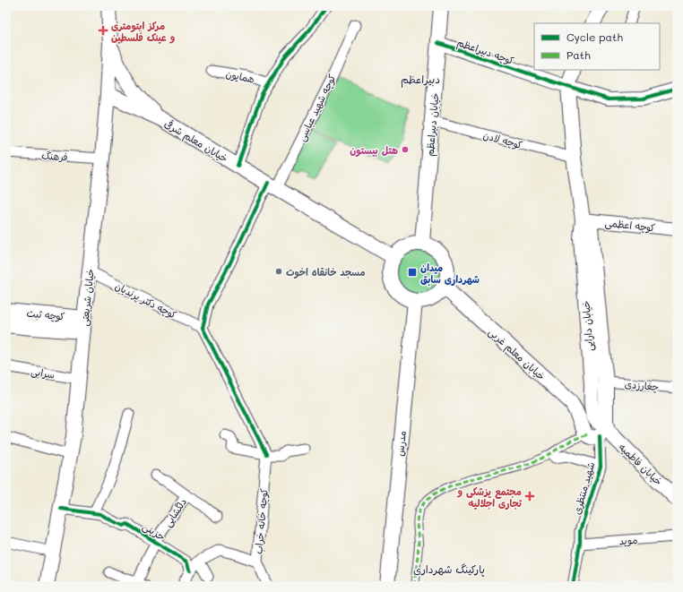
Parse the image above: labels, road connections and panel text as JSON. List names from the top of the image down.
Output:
{
  "streets": {
    "main road": [
      "خیابان دبیراعظم",
      "خیابان معلم شرقی",
      "خیابان شریعتی",
      "کوچه ثبت",
      "خیابان دارایی",
      "خیابان معلم غربی",
      "مدرس",
      "خیابان فاطمیه"
    ],
    "street": [
      "کوچه دبیراعظم",
      "همایون",
      "کوچه شهید عباسی",
      "کوچه لادن",
      "فرهنگ",
      "کوچه اعظمی",
      "کوچه دکتر پرندیان",
      "سرابی",
      "چغارزدی",
      "شهید منتظری",
      "دلگشایی",
      "کوچه خانه خراب",
      "حزینی",
      "موید"
    ]
  },
  "crossings": [
    ["کوچه دبیراعظم", "خیابان دبیراعظم"],
    ["کوچه دبیراعظم", "خیابان دارایی"],
    ["کوچه شهید عباسی", "خیابان معلم شرقی"],
    ["کوچه شهید عباسی", "کوچه دکتر پرندیان"],
    ["خیابان دبیراعظم", "کوچه لادن"],
    ["خیابان دبیراعظم", "خیابان معلم شرقی"],
    ["خیابان دبیراعظم", "خیابان معلم غربی"],
    ["خیابان دبیراعظم", "مدرس"],
    ["کوچه لادن", "خیابان دارایی"],
    ["خیابان معلم شرقی", "خیابان شریعتی"],
    ["خیابان معلم شرقی", "خیابان معلم غربی"],
    ["خیابان معلم شرقی", "مدرس"],
    ["فرهنگ", "خیابان شریعتی"],
    ["کوچه اعظمی", "خیابان دارایی"],
    ["خیابان شریعتی", "کوچه دکتر پرندیان"],
    ["خیابان شریعتی", "کوچه ثبت"],
    ["خیابان شریعتی", "سرابی"],
    ["خیابان شریعتی", "حزینی"],
    ["خیابان دارایی", "خیابان معلم غربی"],
    ["خیابان دارایی", "چغارزدی"],
    ["خیابان دارایی", "خیابان فاطمیه"],
    ["خیابان دارایی", "شهید منتظری"],
    ["خیابان معلم غربی", "مدرس"],
    ["خیابان معلم غربی", "خیابان فاطمیه"],
    ["خیابان معلم غربی", "شهید منتظری"],
    ["خیابان فاطمیه", "شهید منتظری"],
    ["شهید منتظری", "موید"],
    ["دلگشایی", "حزینی"]
  ],
  "districts": ["دبیراعظم", "پارکینگ شهرداری"],
  "places": {
    "health": ["مرکز اپتومتری و عینک فلسطین", "مجتمع پزشکی و تجاری اجلالیه"],
    "other": ["هتل بیستون", "مسجد خانقاه اخوت"],
    "transit": ["میدان شهرداری سابق"]
  },
  "legend": ["Cycle path", "Path"]
}
